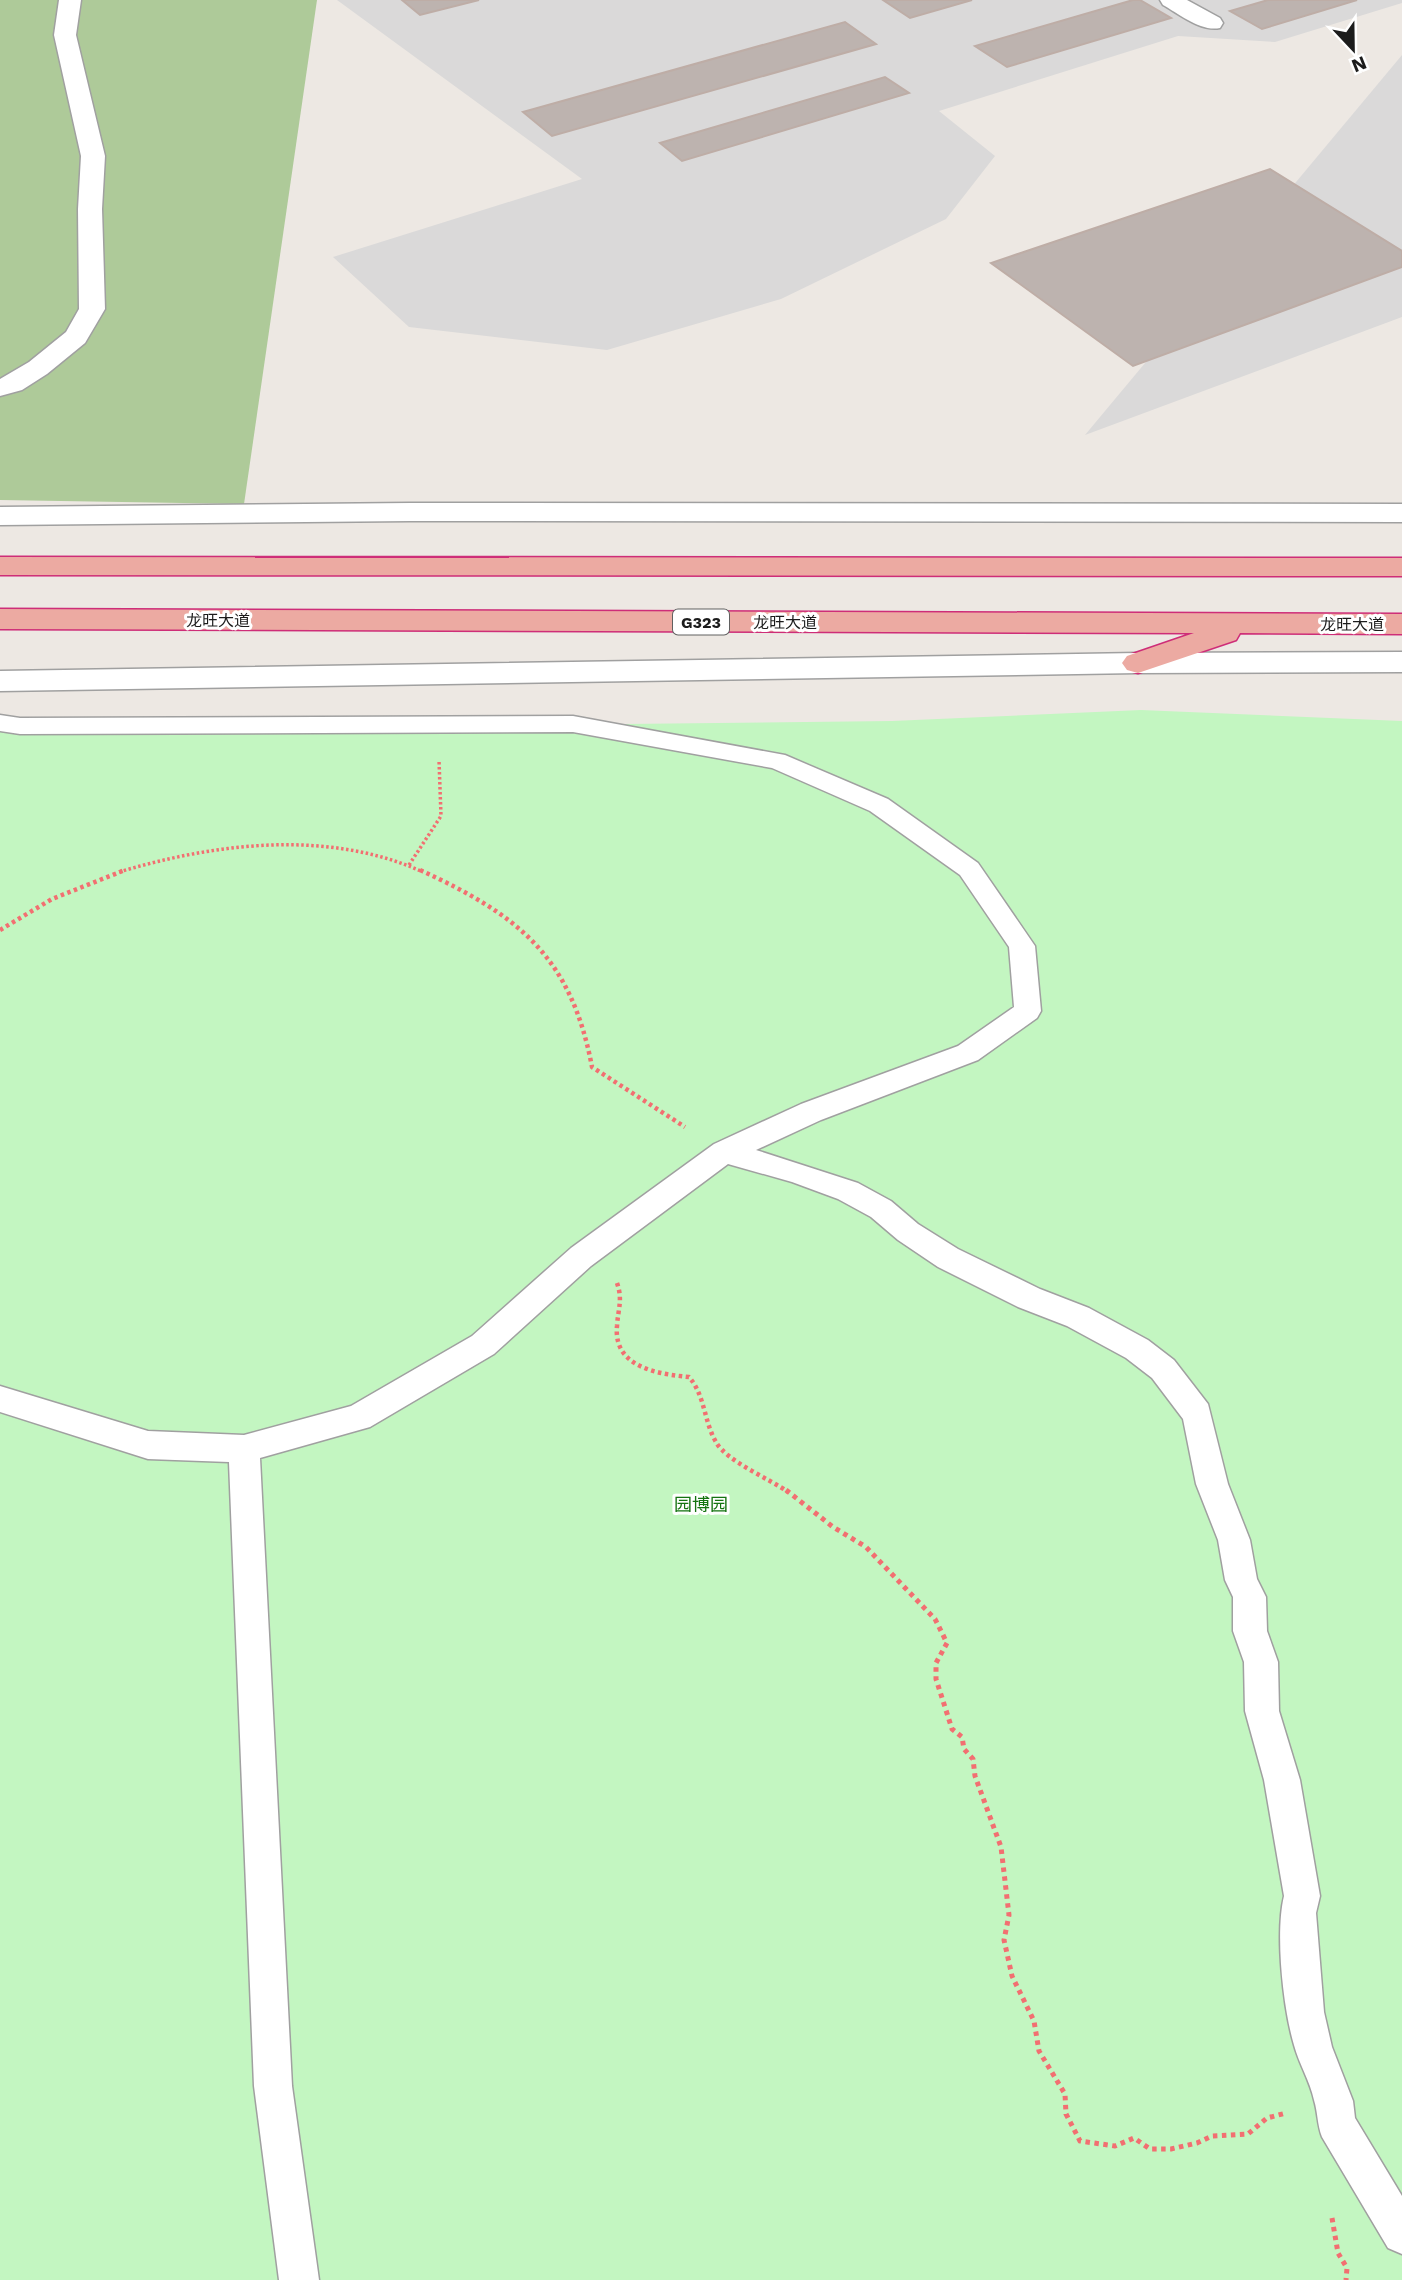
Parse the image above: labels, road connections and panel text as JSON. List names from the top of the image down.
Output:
{
  "streets": {
    "highway": ["龙旺大道", "G323"]
  },
  "parks": ["园博园"],
  "north": "bottom"
}
